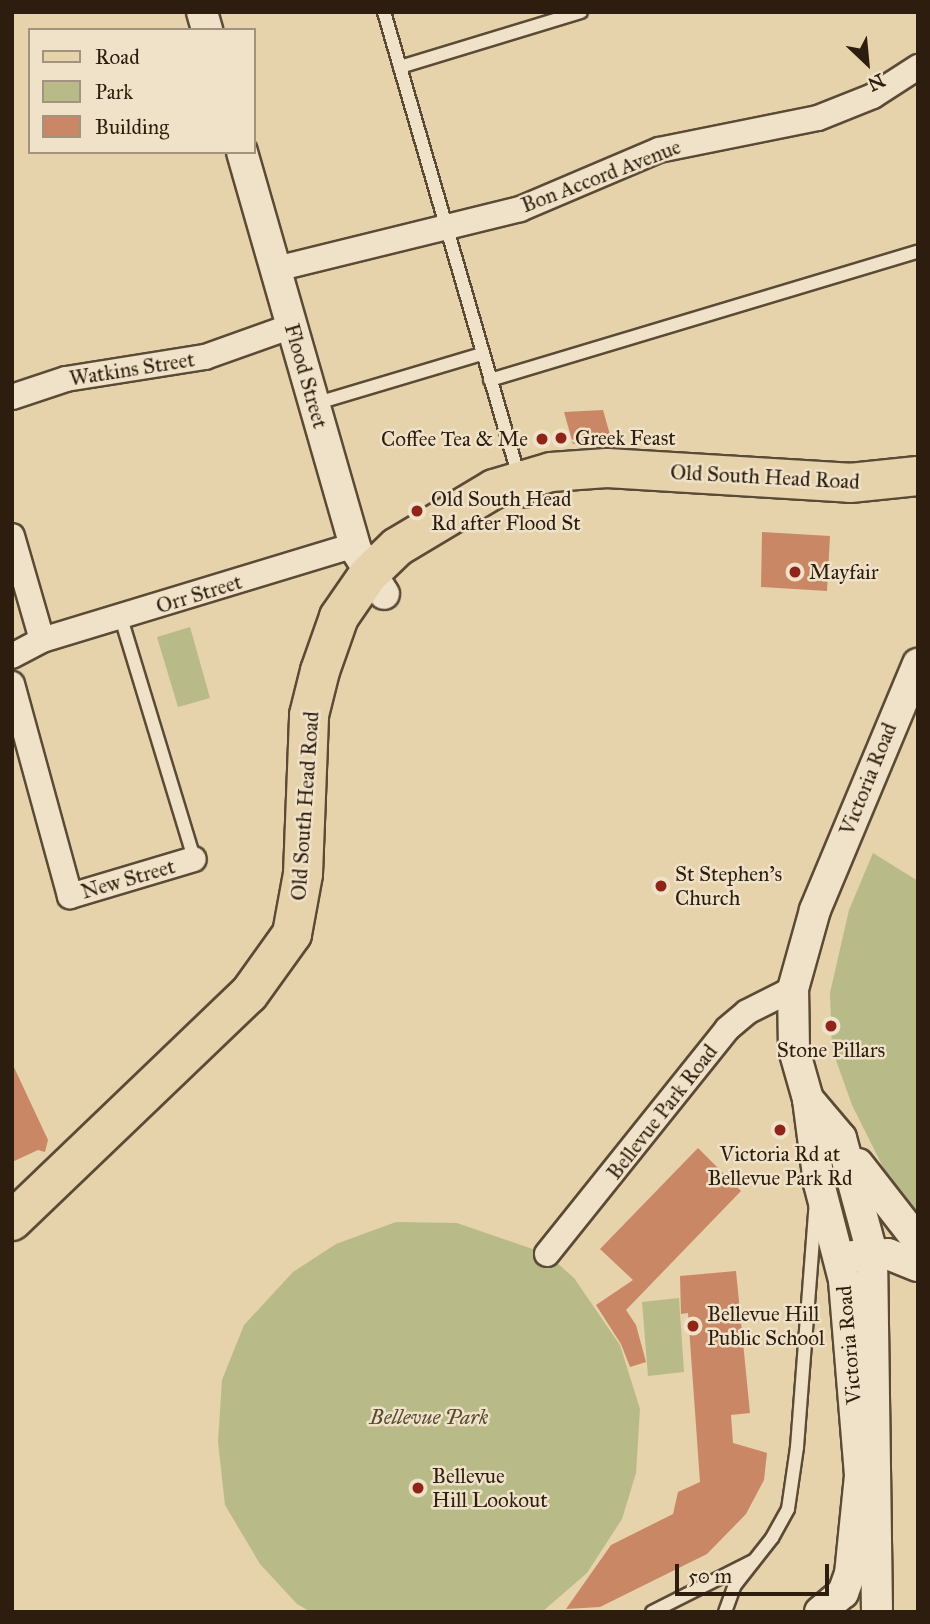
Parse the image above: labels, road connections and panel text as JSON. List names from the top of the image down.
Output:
{
  "streets": {
    "main road": ["Old South Head Road"],
    "street": [
      "Bon Accord Avenue",
      "Watkins Street",
      "Flood Street",
      "Orr Street",
      "Victoria Road",
      "New Street",
      "Bellevue Park Road"
    ]
  },
  "crossings": [
    ["Bon Accord Avenue", "Flood Street"],
    ["Watkins Street", "Flood Street"],
    ["Flood Street", "Old South Head Road"],
    ["Flood Street", "Orr Street"],
    ["Old South Head Road", "Orr Street"],
    ["Orr Street", "New Street"],
    ["Victoria Road", "Bellevue Park Road"]
  ],
  "parks": ["Bellevue Park"],
  "places": [
    "Greek Feast",
    "Coffee Tea & Me",
    "Old South Head Rd after Flood St",
    "Mayfair",
    "St Stephen's Church",
    "Stone Pillars",
    "Victoria Rd at Bellevue Park Rd",
    "Bellevue Hill Public School",
    "Bellevue Hill Lookout"
  ],
  "legend": ["Road", "Park", "Building"],
  "scale_bar": "50 m",
  "north": "bottom right"
}
